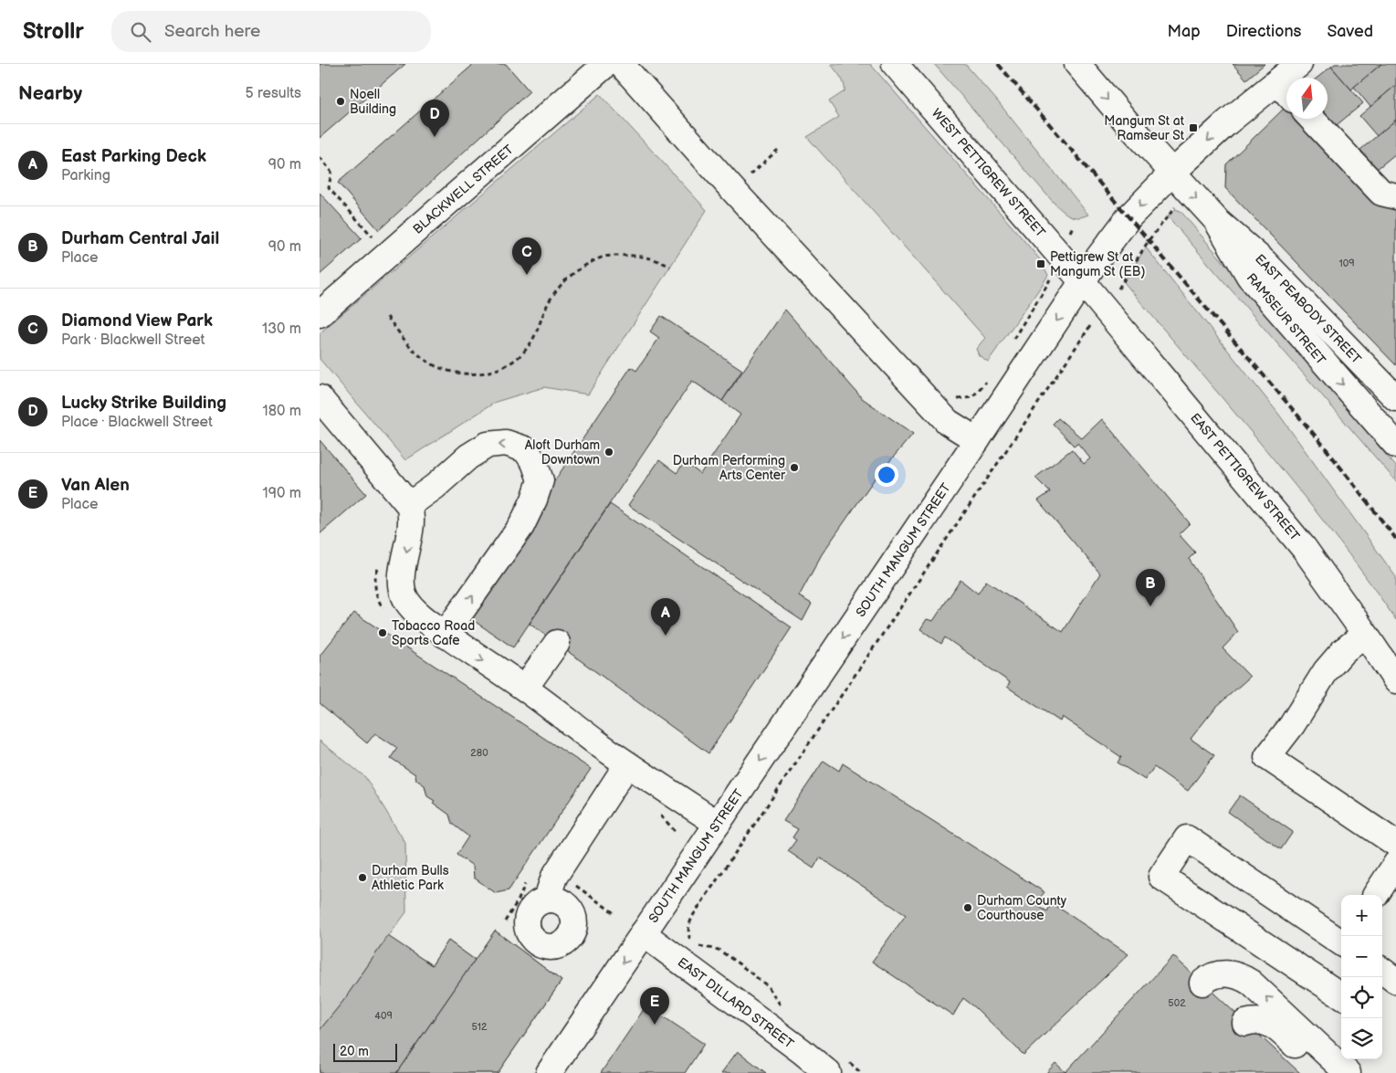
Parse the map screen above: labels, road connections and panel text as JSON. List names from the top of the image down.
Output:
{
  "streets": {
    "main road": [
      "WEST PETTIGREW STREET",
      "BLACKWELL STREET",
      "EAST PEABODY STREET",
      "RAMSEUR STREET",
      "EAST PETTIGREW STREET",
      "SOUTH MANGUM STREET",
      "EAST DILLARD STREET"
    ]
  },
  "crossings": [
    ["WEST PETTIGREW STREET", "EAST PETTIGREW STREET"],
    ["WEST PETTIGREW STREET", "SOUTH MANGUM STREET"],
    ["EAST PEABODY STREET", "RAMSEUR STREET"],
    ["RAMSEUR STREET", "SOUTH MANGUM STREET"],
    ["EAST PETTIGREW STREET", "SOUTH MANGUM STREET"],
    ["SOUTH MANGUM STREET", "EAST DILLARD STREET"]
  ],
  "one_way": ["RAMSEUR STREET", "SOUTH MANGUM STREET"],
  "places": {
    "other": [
      "Noell Building",
      "Aloft Durham Downtown",
      "Durham Performing Arts Center",
      "Tobacco Road Sports Cafe",
      "Durham Bulls Athletic Park",
      "Durham County Courthouse"
    ],
    "transit": ["Mangum St at Ramseur St", "Pettigrew St at Mangum St (EB)"]
  },
  "house_numbers": [
    "109",
    "280",
    "502",
    "409",
    "512"
  ],
  "scale_bar": "20 m",
  "north": "top",
  "page": {
    "header": "Strollr",
    "search": "Search here",
    "nav": ["Map", "Directions", "Saved"],
    "heading": ["Nearby", "5 results"],
    "pins": [
      "D",
      "C",
      "B",
      "A",
      "E"
    ],
    "list": [
      {
        "mark": "A",
        "name": "East Parking Deck",
        "note": "Parking",
        "value": "90 m"
      },
      {
        "mark": "B",
        "name": "Durham Central Jail",
        "note": "Place",
        "value": "90 m"
      },
      {
        "mark": "C",
        "name": "Diamond View Park",
        "note": "Park · Blackwell Street",
        "value": "130 m"
      },
      {
        "mark": "D",
        "name": "Lucky Strike Building",
        "note": "Place · Blackwell Street",
        "value": "180 m"
      },
      {
        "mark": "E",
        "name": "Van Alen",
        "note": "Place",
        "value": "190 m"
      }
    ],
    "map_buttons": ["+", "−"],
    "scale": "20 m"
  }
}
